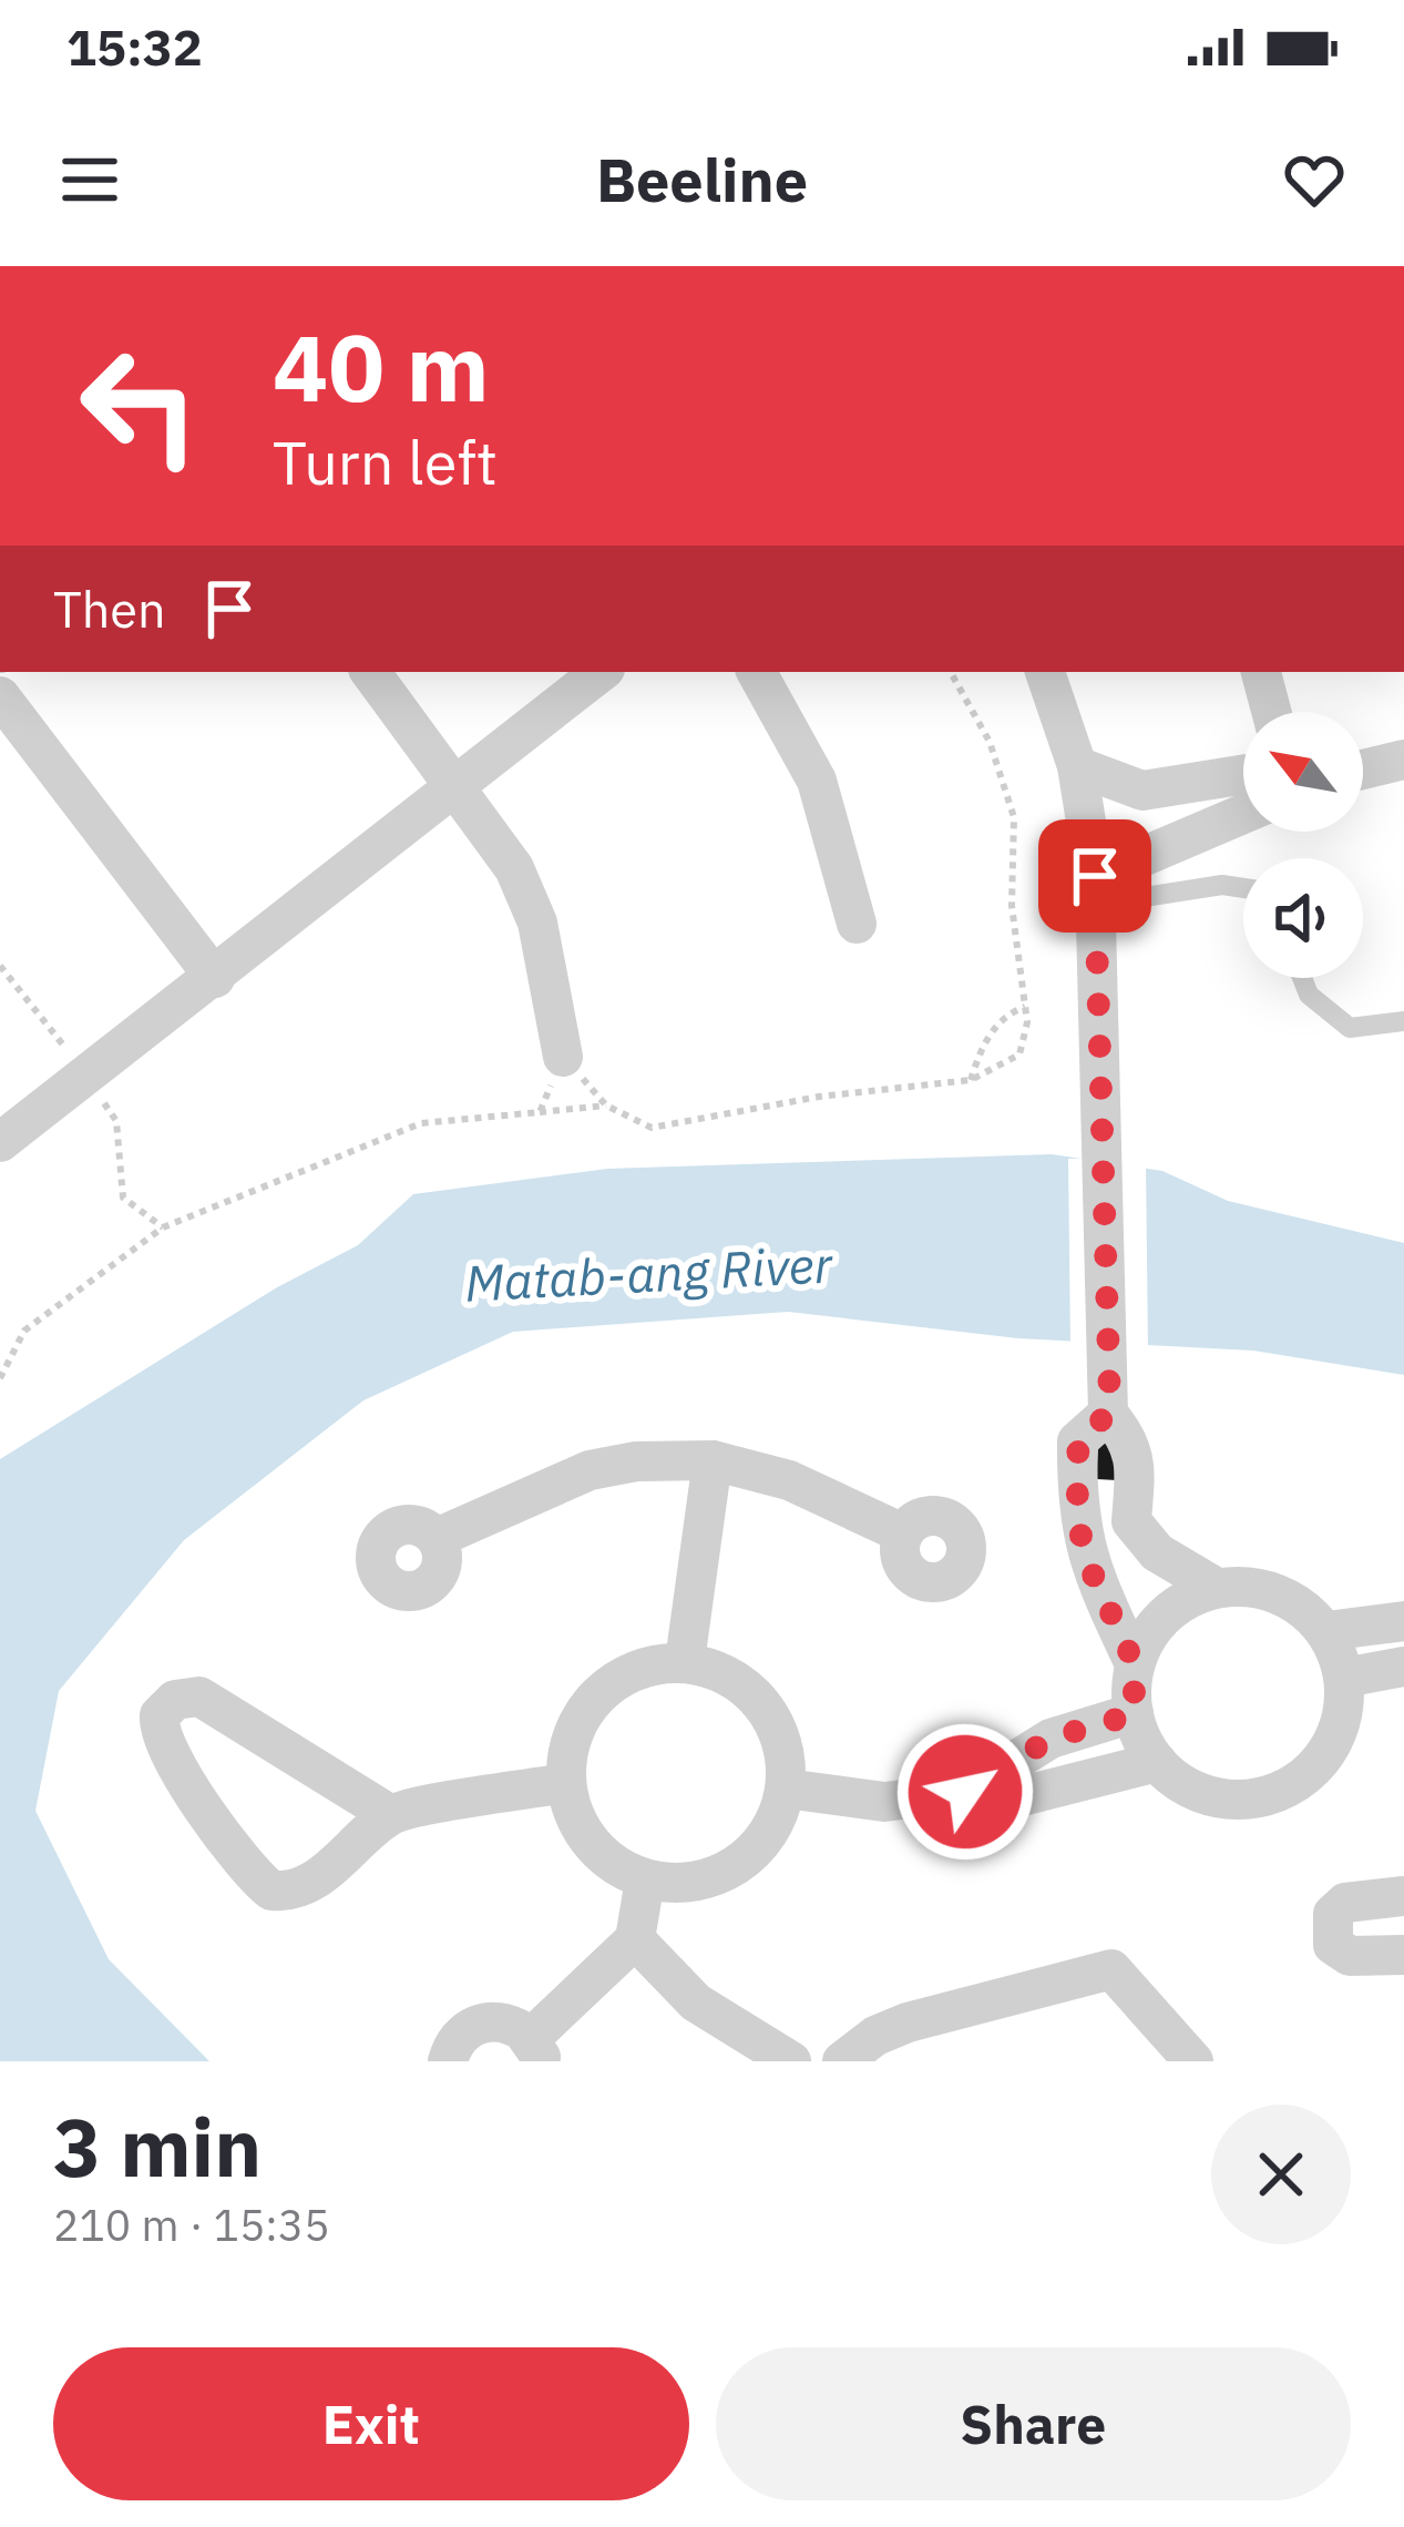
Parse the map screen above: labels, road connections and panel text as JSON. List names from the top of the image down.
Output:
{
  "water": ["Matab-ang River"],
  "north": "top left",
  "page": {
    "status": "15:32",
    "header": "Beeline",
    "turn": ["40 m", "Turn left"],
    "then": "Then",
    "heading": ["3 min", "210 m · 15:35"],
    "buttons": ["Exit", "Share"]
  }
}
